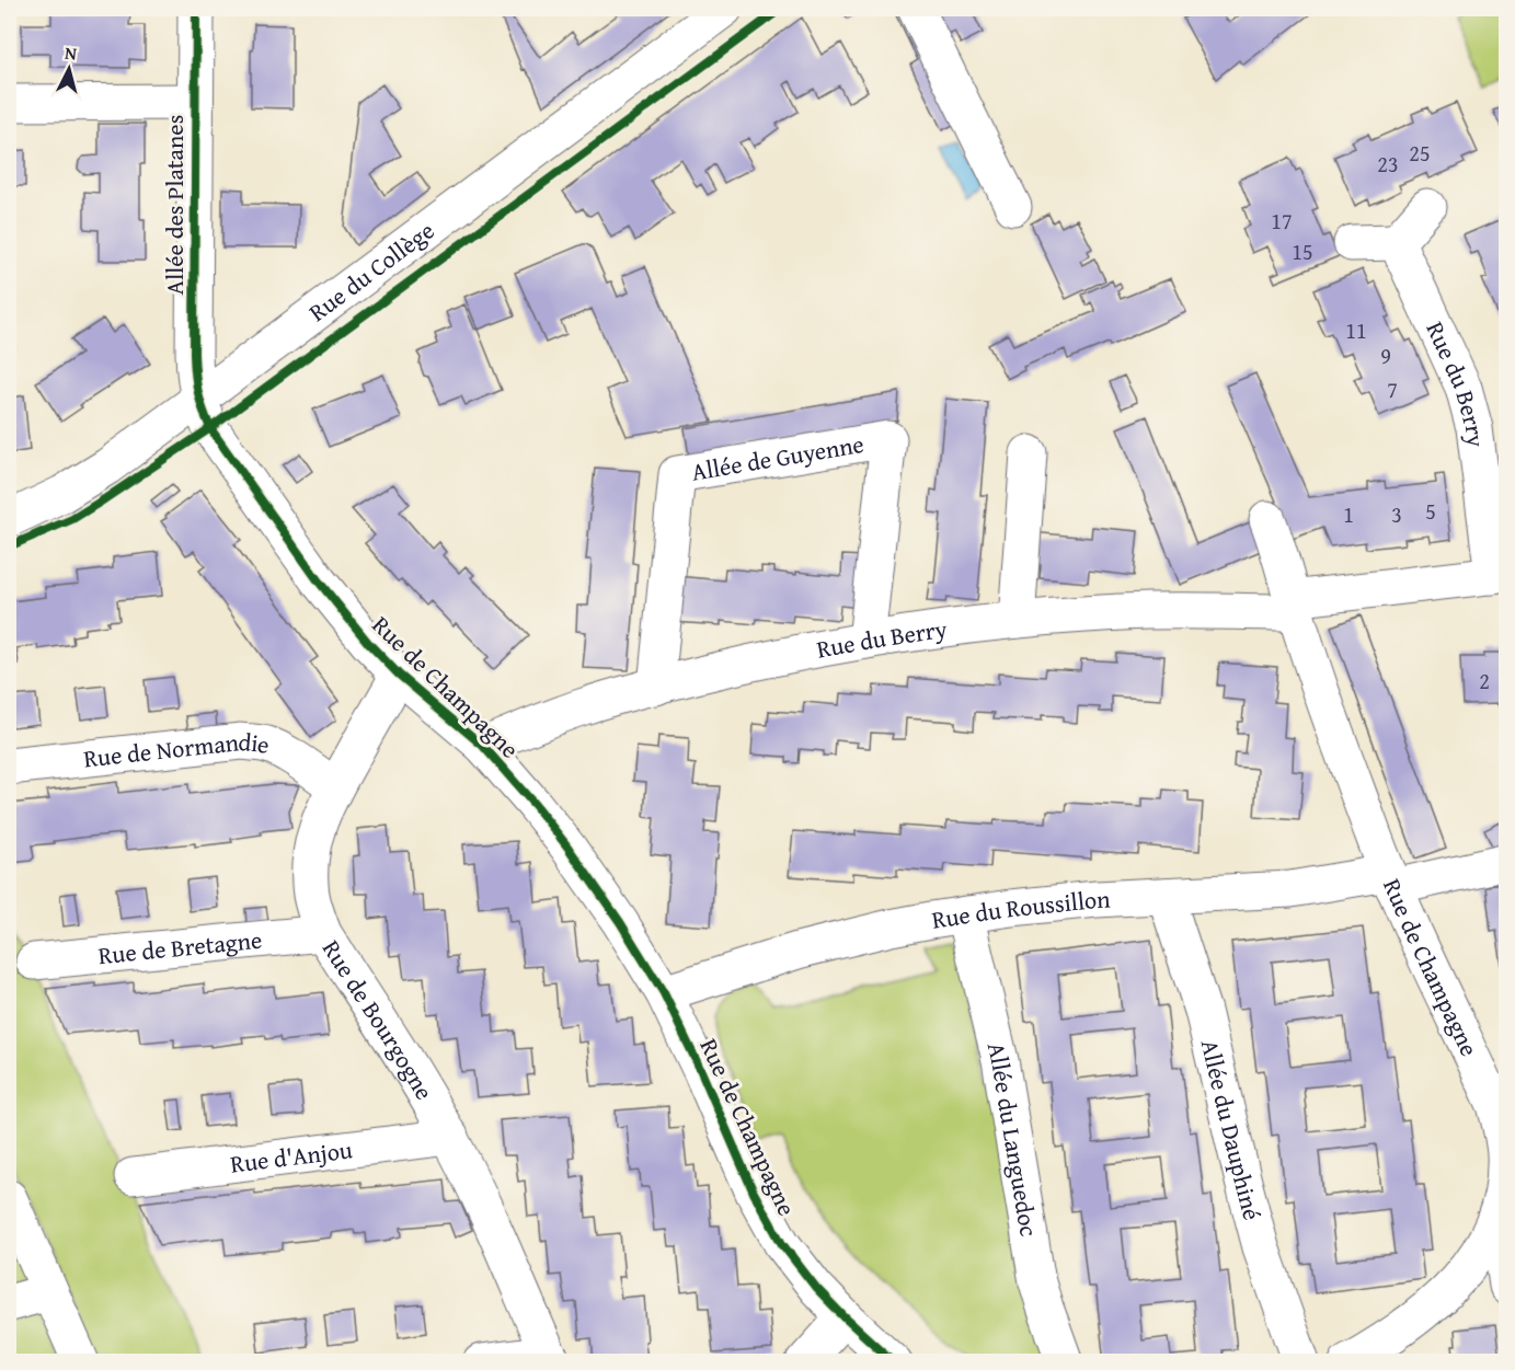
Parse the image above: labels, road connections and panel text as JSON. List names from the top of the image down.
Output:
{
  "streets": {
    "street": [
      "Allée des Platanes",
      "Rue du Collège",
      "Rue du Berry",
      "Allée de Guyenne",
      "Rue de Champagne",
      "Rue de Normandie",
      "Rue du Roussillon",
      "Rue de Bretagne",
      "Rue de Bourgogne",
      "Allée du Dauphiné",
      "Allée du Languedoc",
      "Rue d'Anjou"
    ]
  },
  "crossings": [
    ["Allée des Platanes", "Rue du Collège"],
    ["Allée des Platanes", "Rue de Champagne"],
    ["Rue du Collège", "Rue de Champagne"],
    ["Rue du Berry", "Allée de Guyenne"],
    ["Rue du Berry", "Rue de Champagne"],
    ["Rue de Champagne", "Rue du Roussillon"],
    ["Rue de Champagne", "Rue de Bourgogne"],
    ["Rue de Normandie", "Rue de Bourgogne"],
    ["Rue du Roussillon", "Allée du Dauphiné"],
    ["Rue du Roussillon", "Allée du Languedoc"],
    ["Rue de Bretagne", "Rue de Bourgogne"],
    ["Rue de Bourgogne", "Rue d'Anjou"]
  ],
  "house_numbers": [
    "25",
    "23",
    "17",
    "15",
    "11",
    "9",
    "7",
    "5",
    "1",
    "3",
    "2"
  ],
  "north": "top"
}
